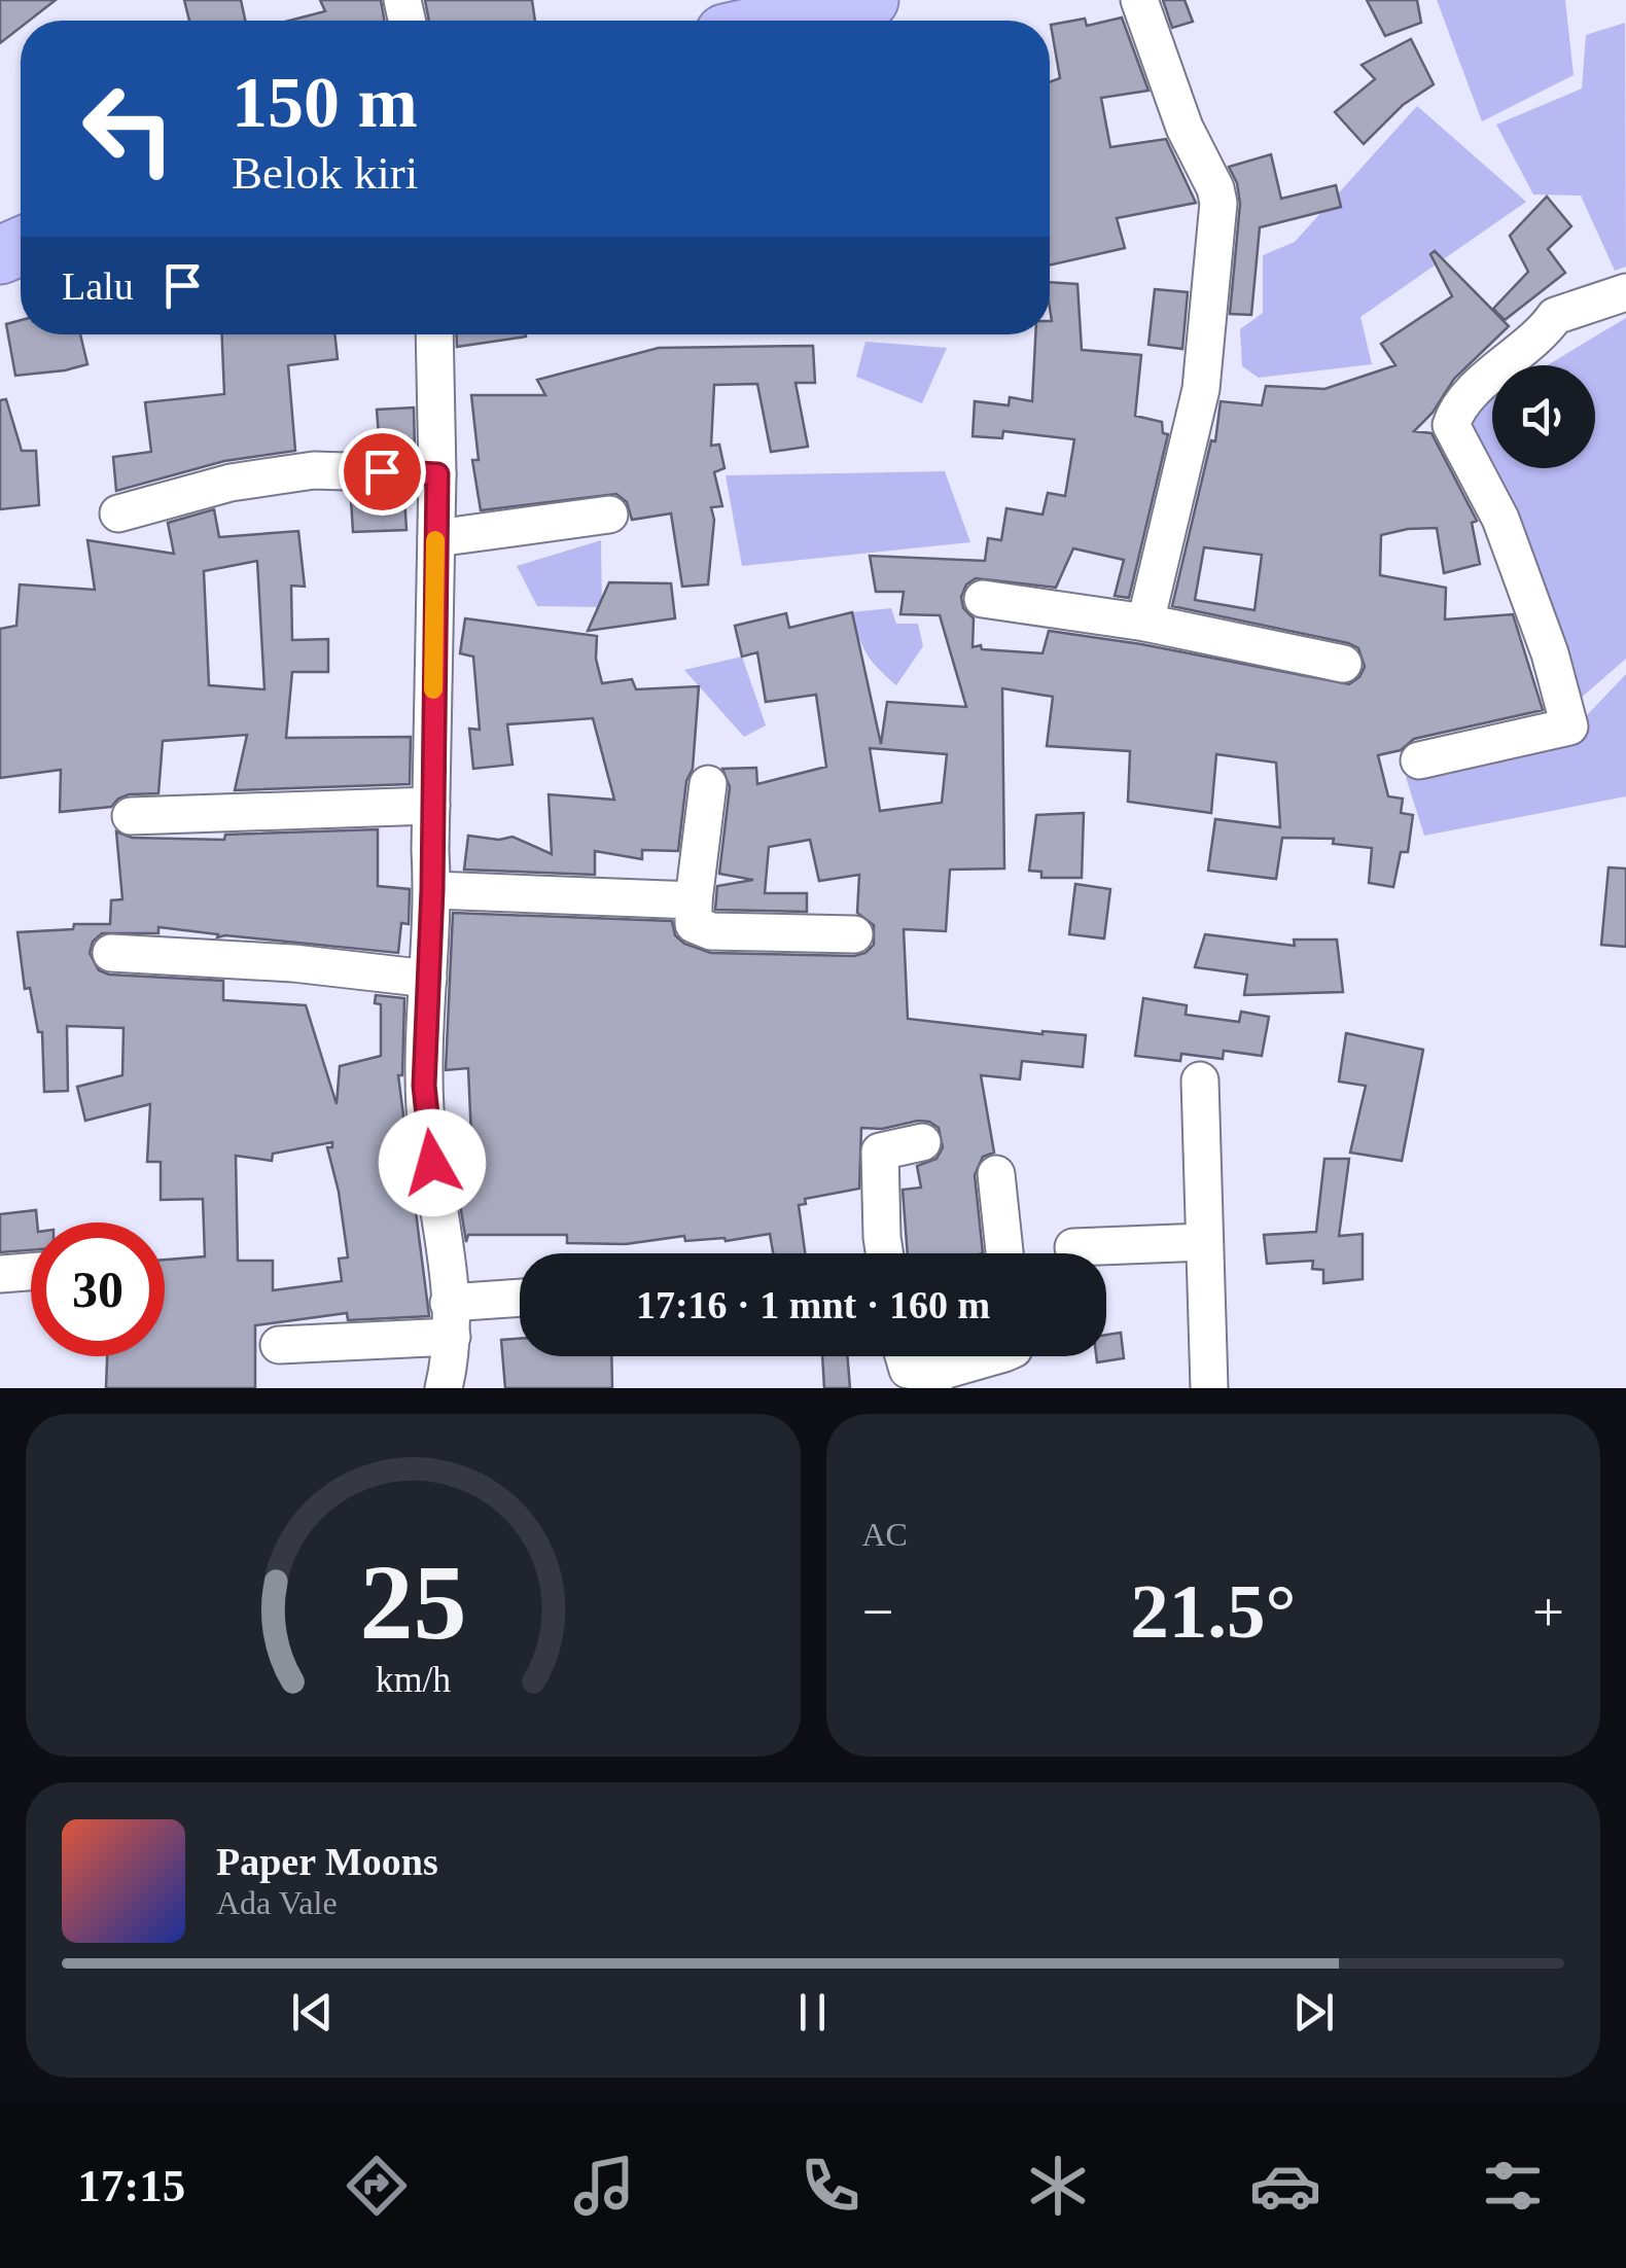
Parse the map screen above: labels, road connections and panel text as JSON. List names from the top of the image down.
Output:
{
  "page": {
    "turn": ["150 m", "Belok kiri"],
    "then": "Lalu",
    "limit": "30",
    "trip": "17:16 · 1 mnt · 160 m",
    "tile": "AC",
    "heat": ["−", "21.5°", "+"],
    "song": ["Paper Moons", "Ada Vale"],
    "tabs": "17:15",
    "gauge": ["25", "km/h"]
  }
}
